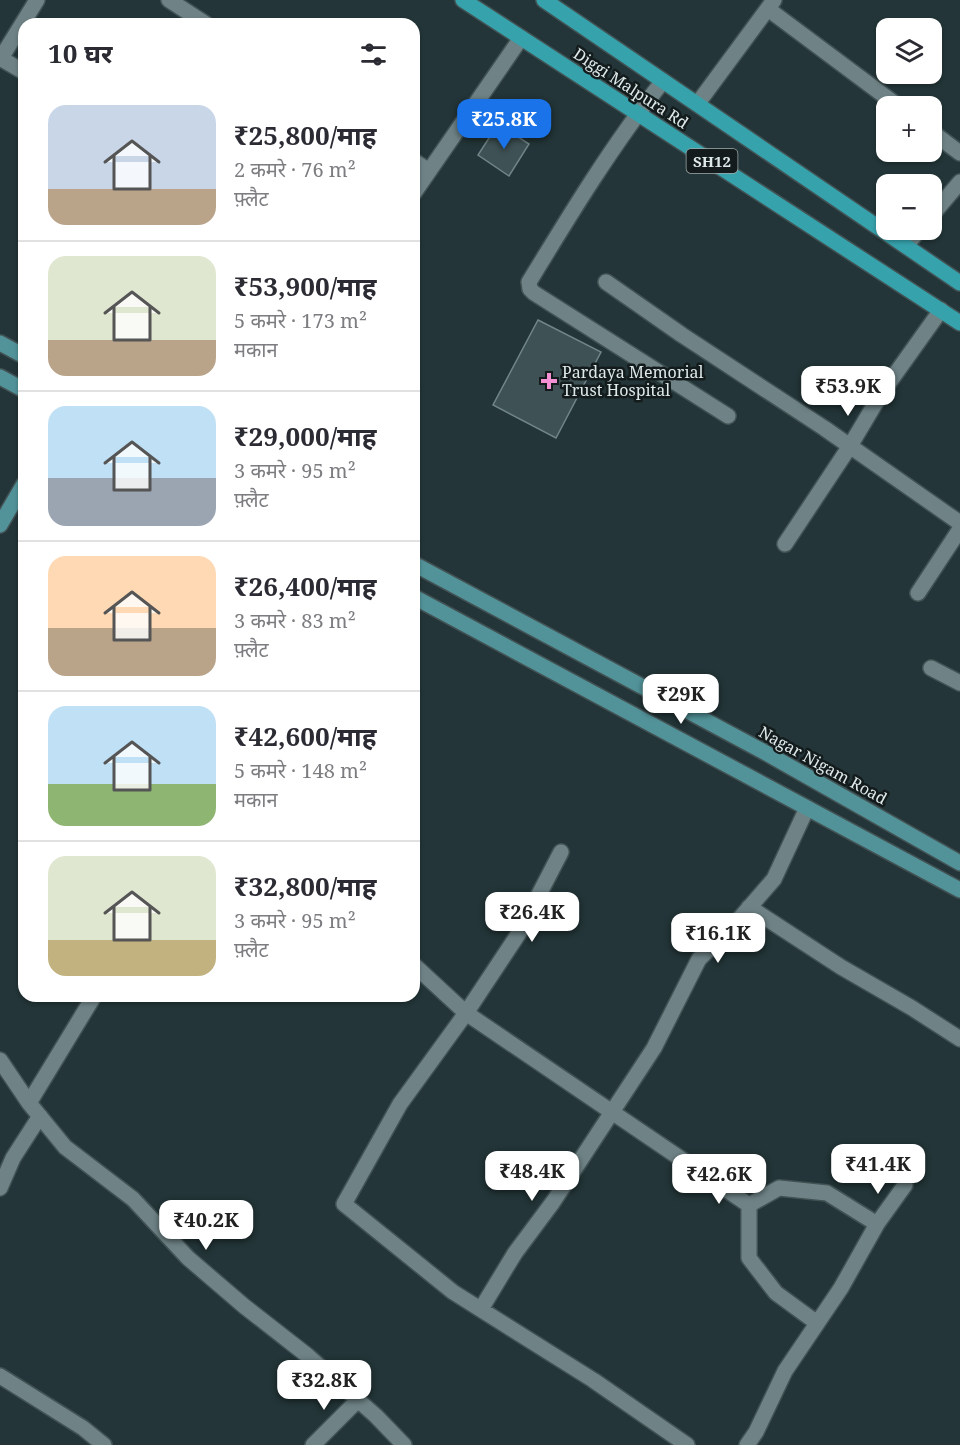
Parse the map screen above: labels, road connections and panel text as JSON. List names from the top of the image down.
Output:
{
  "streets": {
    "main road": ["Diggi Malpura Rd", "SH12"],
    "street": ["Nagar Nigam Road"]
  },
  "places": {
    "health": ["Pardaya Memorial Trust Hospital"]
  },
  "page": {
    "map_buttons": ["+", "−"],
    "heading": "10 घर",
    "list": [
      {
        "name": "₹25,800/माह",
        "note": "2 कमरे · 76 m² · फ़्लैट"
      },
      {
        "name": "₹53,900/माह",
        "note": "5 कमरे · 173 m² · मकान"
      },
      {
        "name": "₹29,000/माह",
        "note": "3 कमरे · 95 m² · फ़्लैट"
      },
      {
        "name": "₹26,400/माह",
        "note": "3 कमरे · 83 m² · फ़्लैट"
      },
      {
        "name": "₹42,600/माह",
        "note": "5 कमरे · 148 m² · मकान"
      },
      {
        "name": "₹32,800/माह",
        "note": "3 कमरे · 95 m² · फ़्लैट"
      }
    ],
    "price": [
      "₹25.8K",
      "₹53.9K",
      "₹29K",
      "₹26.4K",
      "₹16.1K",
      "₹41.4K",
      "₹48.4K",
      "₹42.6K",
      "₹40.2K",
      "₹32.8K"
    ]
  }
}
